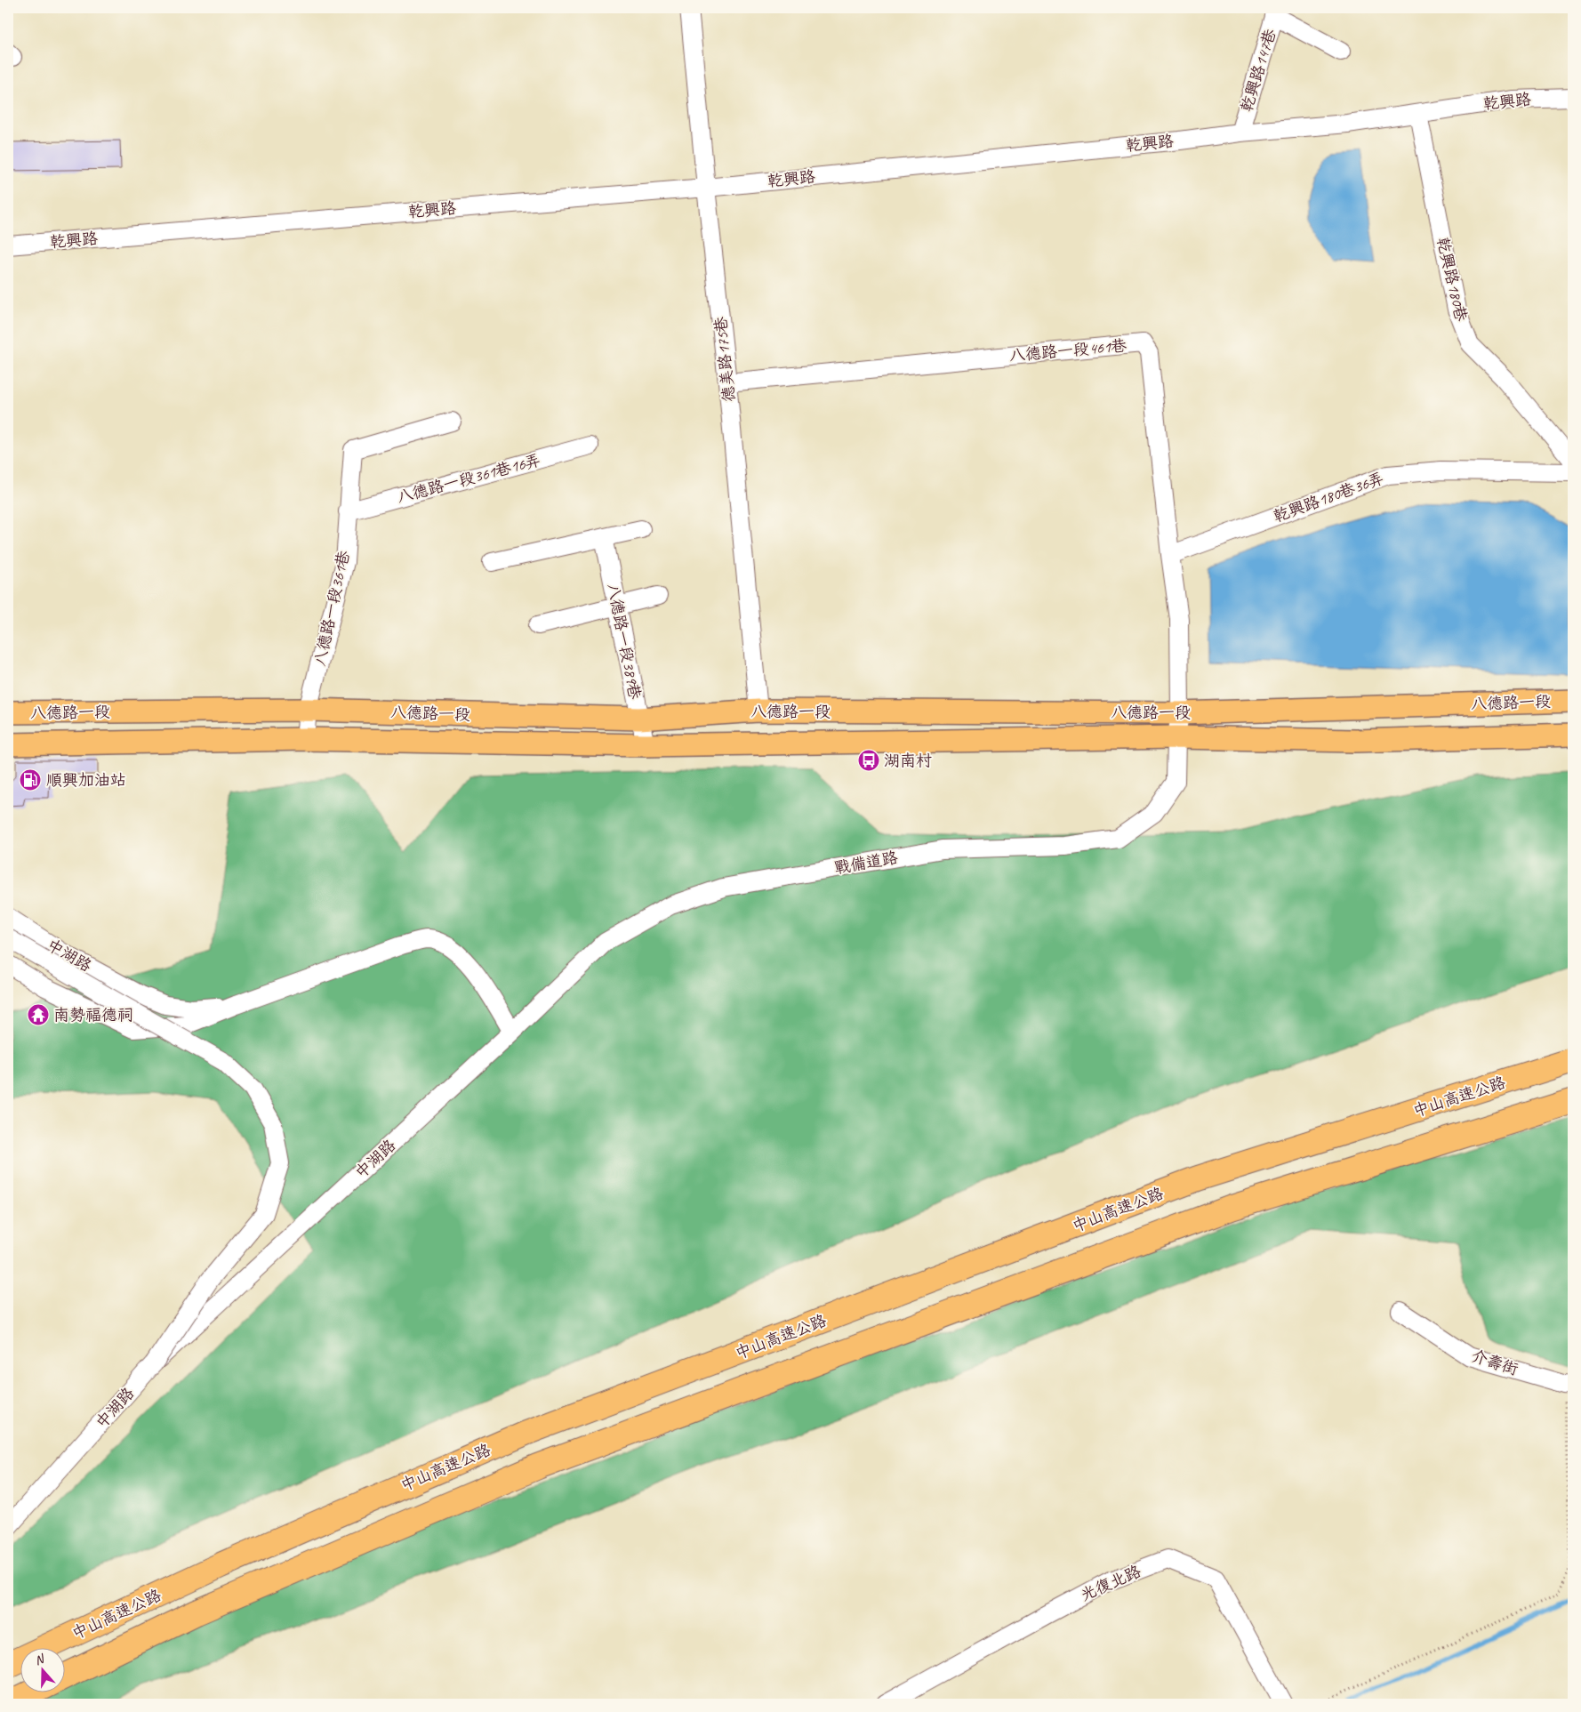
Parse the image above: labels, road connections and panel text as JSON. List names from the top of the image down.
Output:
{
  "streets": {
    "highway": ["中山高速公路"],
    "main road": ["八德路一段"],
    "street": [
      "乾興路147巷",
      "乾興路",
      "乾興路180巷",
      "八德路一段461巷",
      "德美路175巷",
      "八德路一段361巷16弄",
      "乾興路180巷36弄",
      "八德路一段361巷",
      "八德路一段389巷",
      "戰備道路",
      "中湖路",
      "介壽街",
      "光復北路"
    ]
  },
  "crossings": [
    ["乾興路147巷", "乾興路"],
    ["乾興路", "乾興路180巷"],
    ["乾興路", "德美路175巷"],
    ["八德路一段461巷", "德美路175巷"],
    ["八德路一段461巷", "乾興路180巷36弄"],
    ["八德路一段461巷", "八德路一段"],
    ["八德路一段461巷", "戰備道路"],
    ["德美路175巷", "八德路一段"],
    ["八德路一段361巷16弄", "八德路一段361巷"],
    ["八德路一段361巷", "八德路一段"],
    ["八德路一段389巷", "八德路一段"],
    ["八德路一段", "戰備道路"],
    ["戰備道路", "中湖路"]
  ],
  "places": {
    "bus stop": ["湖南村"],
    "fuel station": ["順興加油站"],
    "temple": ["南勢福德祠"]
  },
  "north": "top"
}
